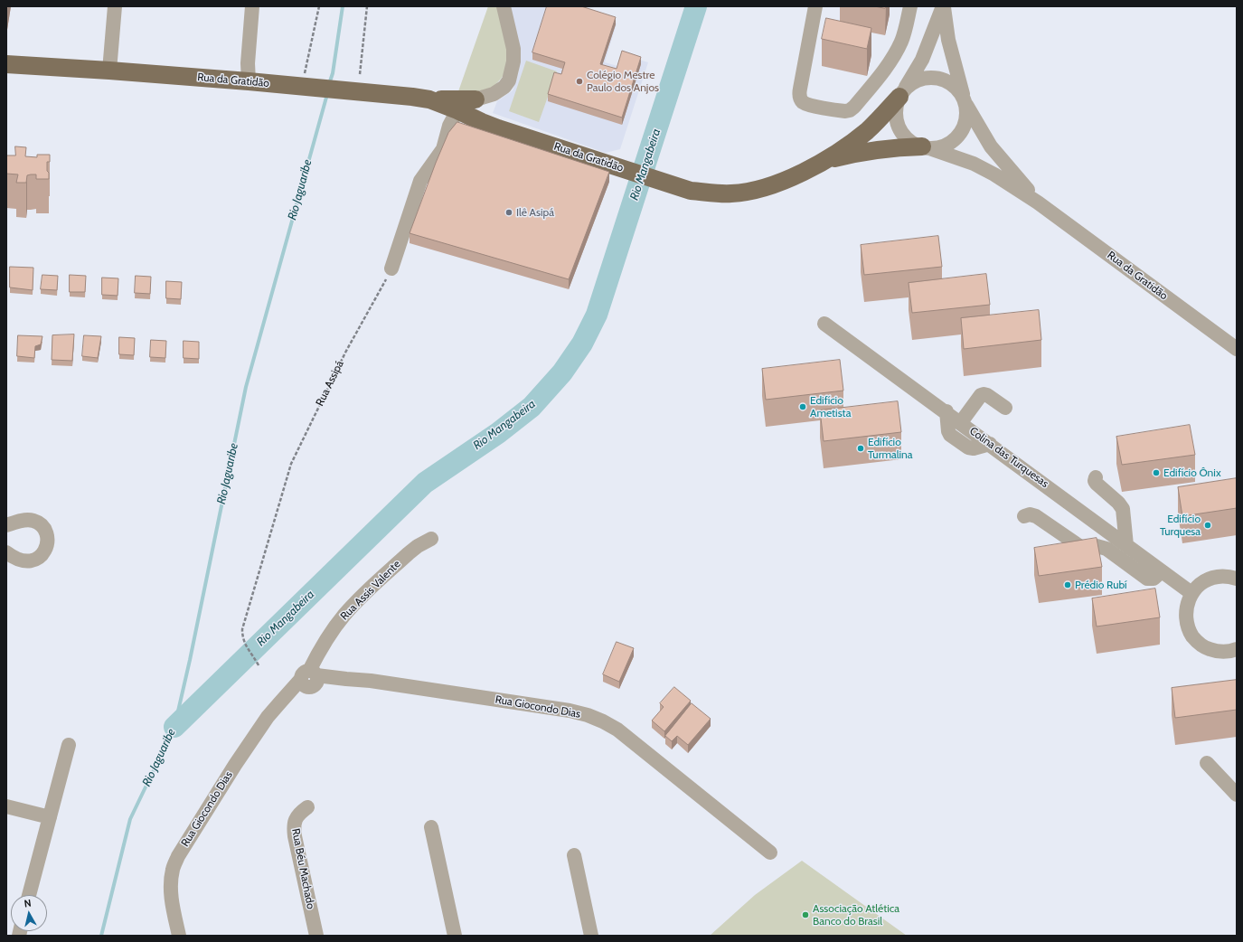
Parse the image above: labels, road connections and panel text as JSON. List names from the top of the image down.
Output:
{
  "streets": {
    "main road": ["Rua da Gratidão"],
    "street": [
      "Colina das Turquesas",
      "Rua Assis Valente",
      "Rua Giocondo Dias",
      "Rua Béu Machado"
    ],
    "path": ["Rua Assipá"]
  },
  "crossings": [
    ["Rua Assis Valente", "Rua Giocondo Dias"]
  ],
  "water": ["Rio Mangabeira", "Rio Jaguaribe"],
  "places": [
    "Colégio Mestre Paulo dos Anjos",
    "Ilê Asipá",
    "Edifício Ametista",
    "Edifício Turmalina",
    "Edifício Ônix",
    "Edifício Turquesa",
    "Prédio Rubí",
    "Associação Atlética Banco do Brasil"
  ],
  "north": "top"
}
